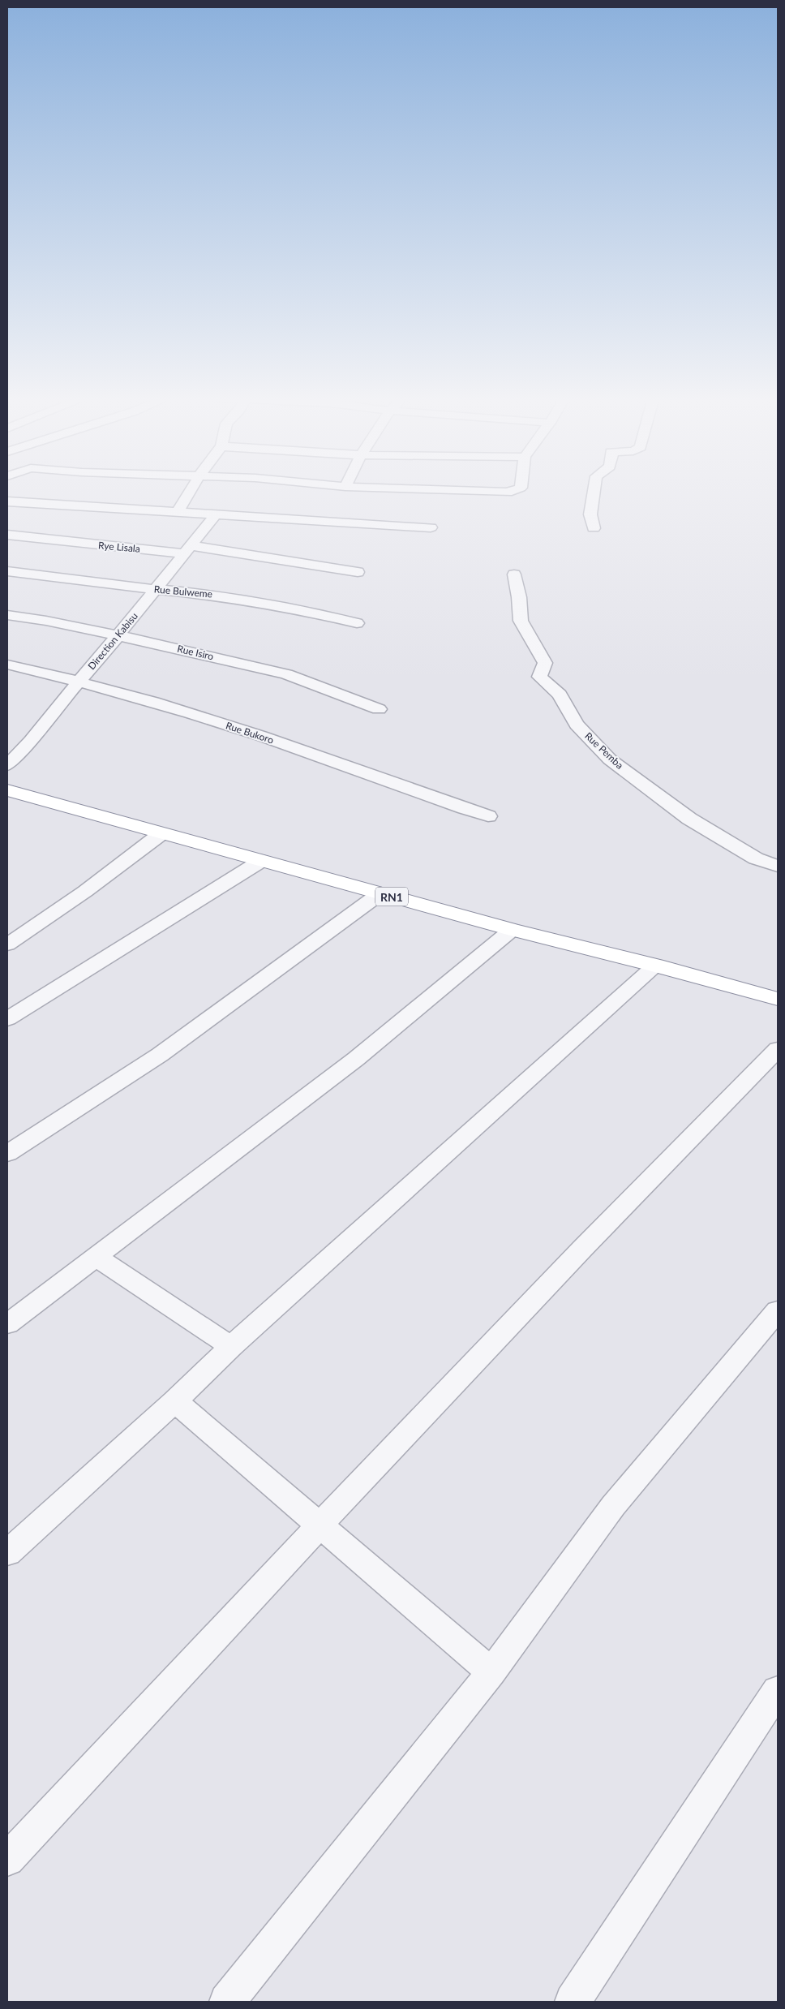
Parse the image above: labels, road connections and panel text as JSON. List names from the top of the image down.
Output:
{
  "streets": {
    "highway": ["RN1"],
    "street": [
      "Rye Lisala",
      "Rue Bulweme",
      "Direction Kabisu",
      "Rue Isiro",
      "Rue Bukoro",
      "Rue Pemba"
    ]
  },
  "crossings": [
    ["Rye Lisala", "Direction Kabisu"],
    ["Rue Bulweme", "Direction Kabisu"],
    ["Direction Kabisu", "Rue Isiro"],
    ["Direction Kabisu", "Rue Bukoro"]
  ]
}
